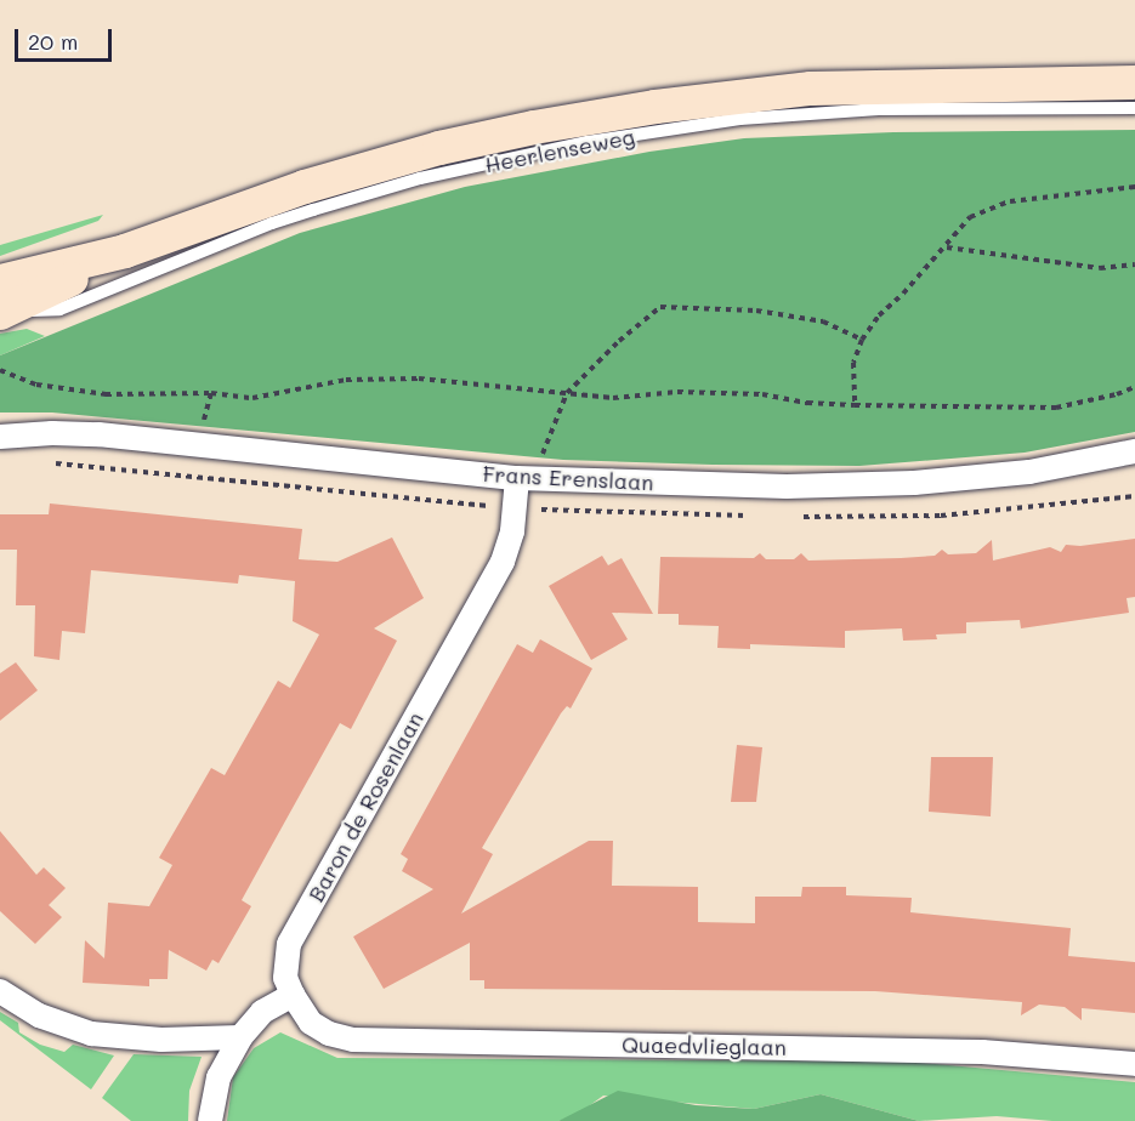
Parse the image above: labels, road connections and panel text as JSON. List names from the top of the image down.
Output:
{
  "streets": {
    "main road": ["Heerlenseweg"],
    "street": ["Frans Erenslaan", "Baron de Rosenlaan", "Quaedvlieglaan"]
  },
  "crossings": [
    ["Frans Erenslaan", "Baron de Rosenlaan"],
    ["Baron de Rosenlaan", "Quaedvlieglaan"]
  ],
  "scale_bar": "20 m"
}
